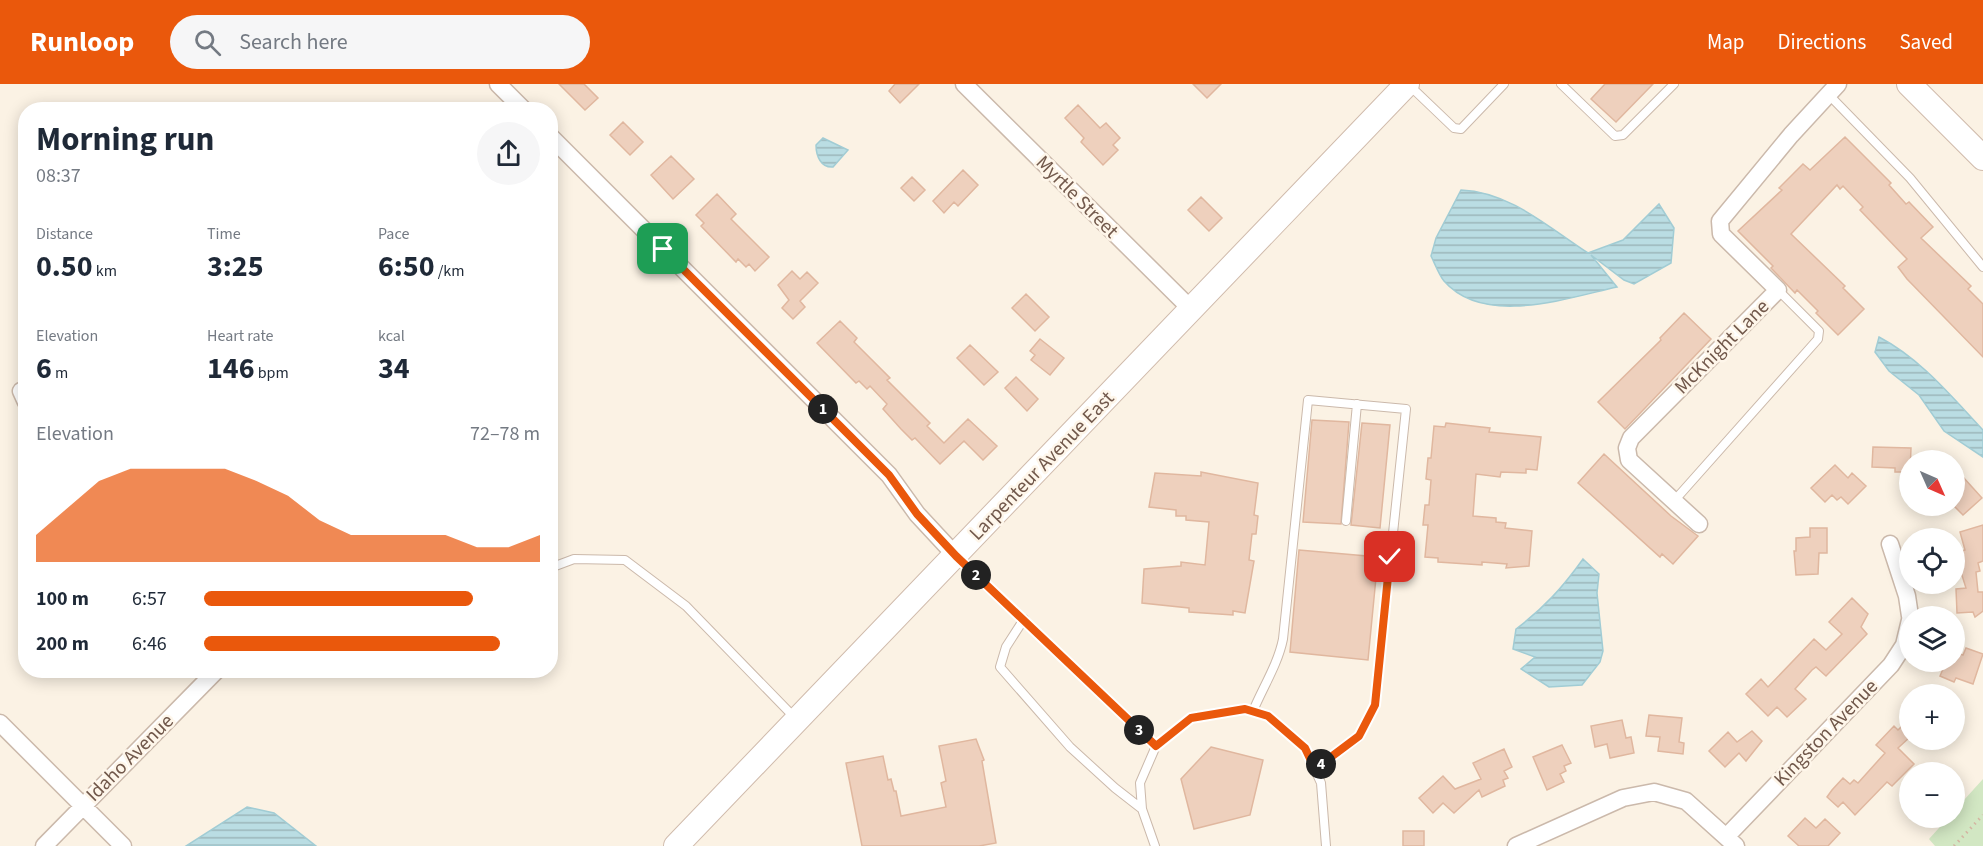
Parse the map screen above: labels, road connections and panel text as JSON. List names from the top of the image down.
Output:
{
  "streets": {
    "street": [
      "Myrtle Street",
      "McKnight Lane",
      "Larpenteur Avenue East",
      "Kingston Avenue",
      "Idaho Avenue"
    ]
  },
  "crossings": [
    ["Myrtle Street", "Larpenteur Avenue East"]
  ],
  "north": "bottom right",
  "page": {
    "header": "Runloop",
    "search": "Search here",
    "nav": ["Map", "Directions", "Saved"],
    "heading": ["Morning run", "08:37"],
    "stats": [
      ["Distance", "0.50 km"],
      ["Time", "3:25"],
      ["Pace", "6:50 /km"],
      ["Elevation", "6 m"],
      ["Heart rate", "146 bpm"],
      ["kcal", "34"]
    ],
    "pins": [
      "1",
      "2",
      "3",
      "4"
    ],
    "chart": ["Elevation", "72–78 m"],
    "map_buttons": ["+", "−"],
    "list": [
      {
        "name": "100 m",
        "note": "6:57"
      },
      {
        "name": "200 m",
        "note": "6:46"
      }
    ]
  }
}
